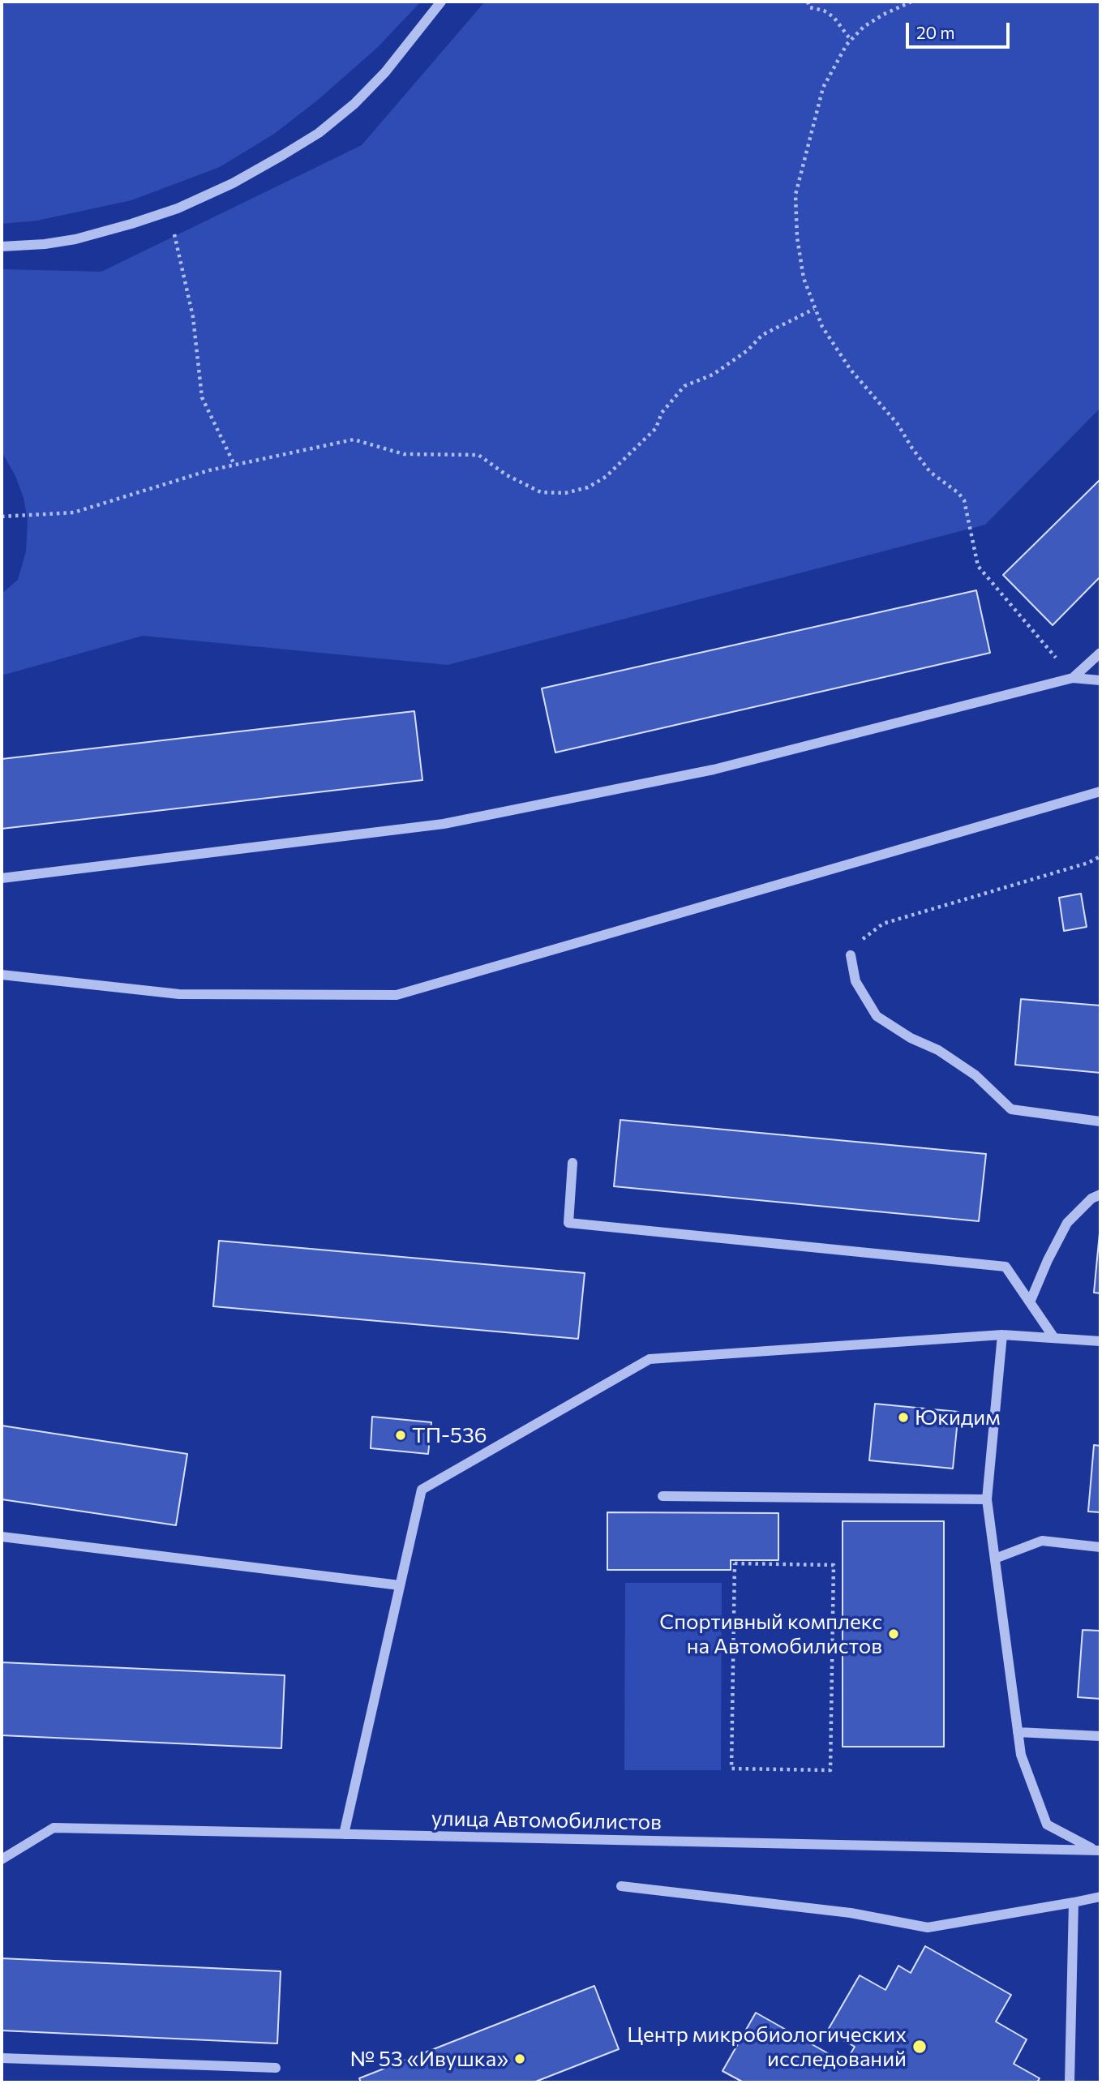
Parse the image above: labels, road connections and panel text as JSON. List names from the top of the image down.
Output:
{
  "streets": {
    "street": ["улица Автомобилистов"]
  },
  "places": [
    "Юкидим",
    "ТП-536",
    "Спортивный комплекс на Автомобилистов",
    "Центр микробиологических исследований",
    "№ 53 «Ивушка»"
  ],
  "scale_bar": "20 m"
}
